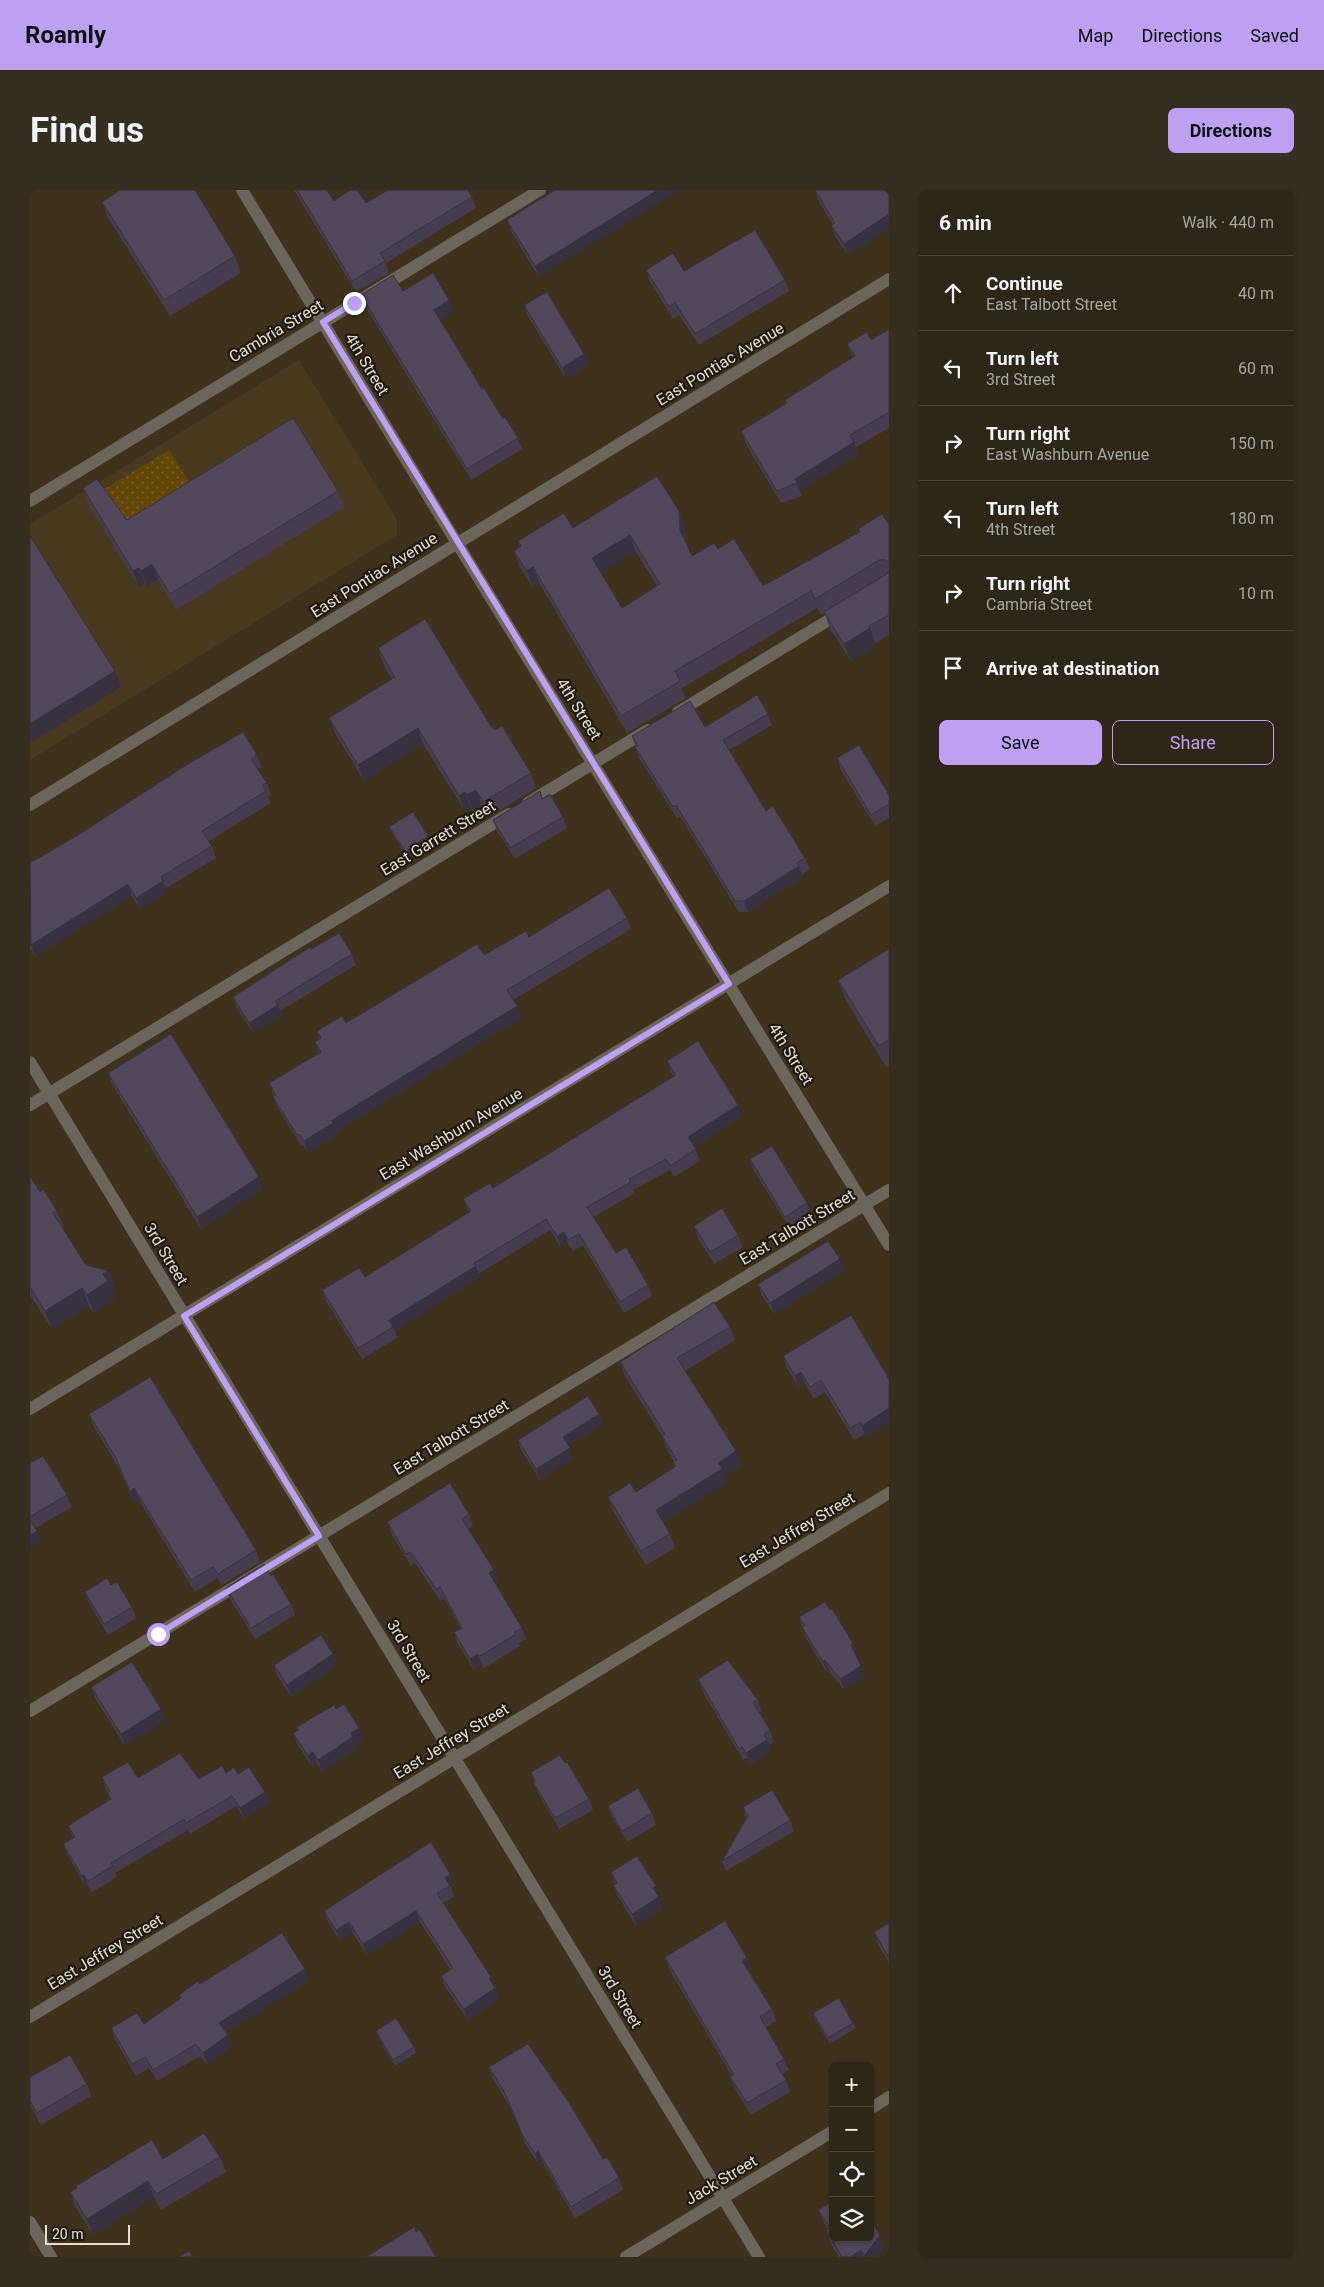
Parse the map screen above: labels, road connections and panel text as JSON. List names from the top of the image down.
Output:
{
  "streets": {
    "street": [
      "Cambria Street",
      "4th Street",
      "East Pontiac Avenue",
      "East Garrett Street",
      "East Washburn Avenue",
      "East Talbott Street",
      "3rd Street",
      "East Jeffrey Street",
      "Jack Street"
    ]
  },
  "crossings": [
    ["Cambria Street", "4th Street"],
    ["4th Street", "East Pontiac Avenue"],
    ["4th Street", "East Garrett Street"],
    ["4th Street", "East Washburn Avenue"],
    ["4th Street", "East Talbott Street"],
    ["East Garrett Street", "3rd Street"],
    ["East Washburn Avenue", "3rd Street"],
    ["East Talbott Street", "3rd Street"],
    ["3rd Street", "East Jeffrey Street"],
    ["3rd Street", "Jack Street"]
  ],
  "scale_bar": "20 m",
  "page": {
    "header": "Roamly",
    "nav": ["Map", "Directions", "Saved"],
    "buttons": [
      "Directions",
      ["Save", "Share"]
    ],
    "title": "Find us",
    "heading": ["6 min", "Walk · 440 m"],
    "list": [
      ["Continue", "East Talbott Street", "40 m"],
      ["Turn left", "3rd Street", "60 m"],
      ["Turn right", "East Washburn Avenue", "150 m"],
      ["Turn left", "4th Street", "180 m"],
      ["Turn right", "Cambria Street", "10 m"],
      "Arrive at destination"
    ],
    "map_buttons": ["+", "−"],
    "scale": "20 m"
  }
}
